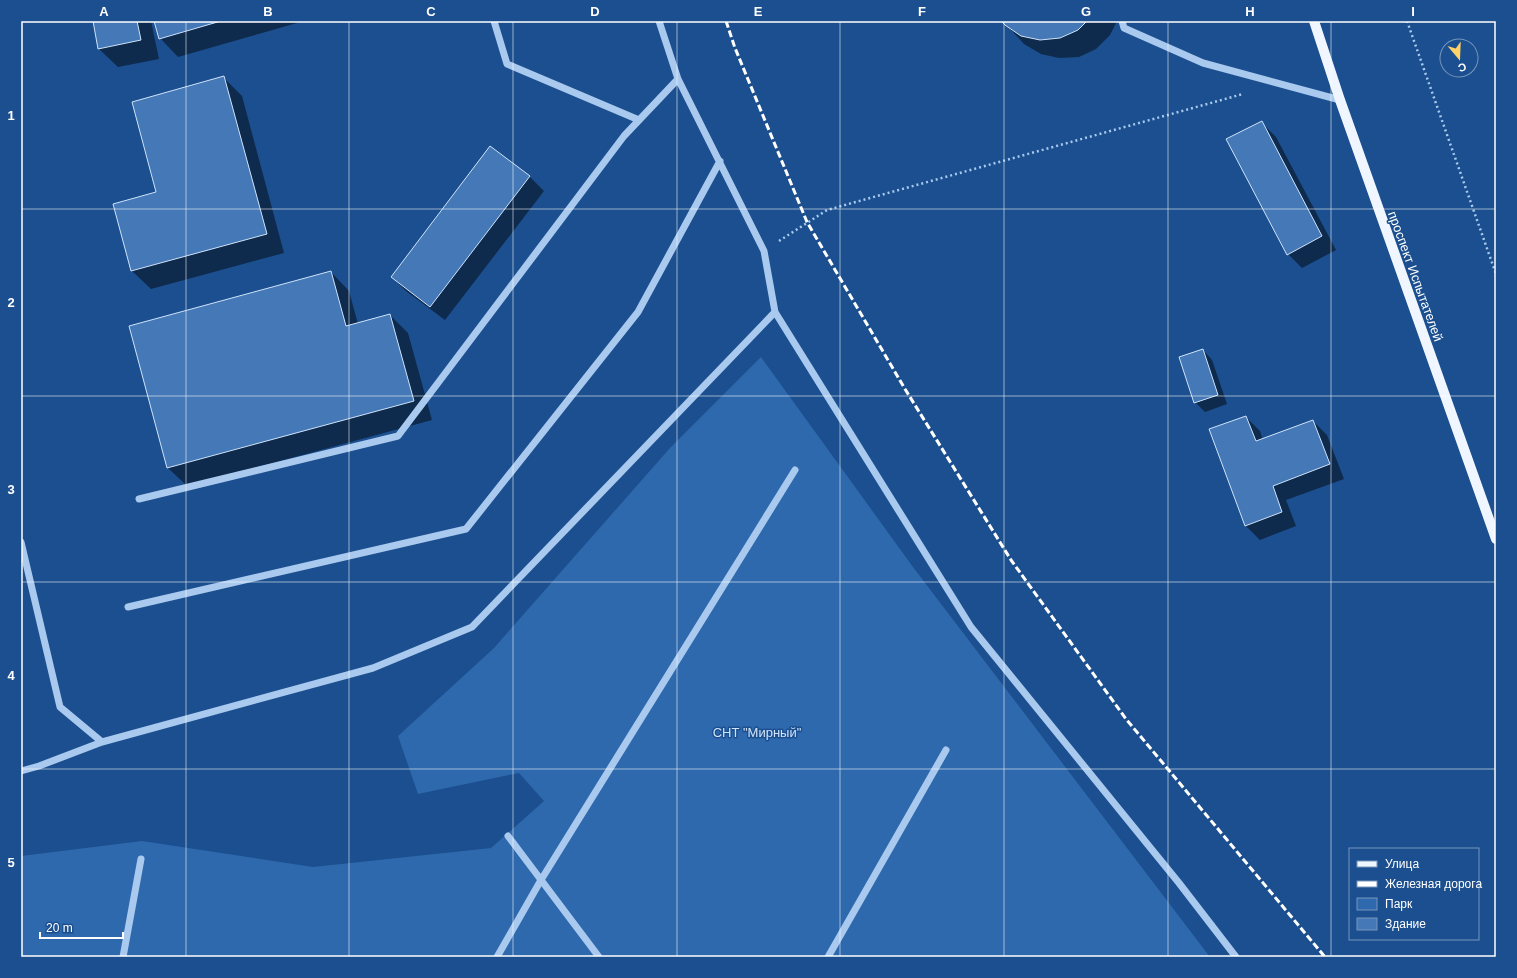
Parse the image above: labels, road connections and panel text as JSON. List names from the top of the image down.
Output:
{
  "streets": {
    "main road": ["проспект Испытателей"]
  },
  "parks": ["СНТ \"Мирный\""],
  "legend": [
    "Улица",
    "Железная дорога",
    "Парк",
    "Здание"
  ],
  "scale_bar": "20 m",
  "north": "bottom",
  "grid": {
    "columns": [
      "A",
      "B",
      "C",
      "D",
      "E",
      "F",
      "G",
      "H",
      "I"
    ],
    "rows": [
      "1",
      "2",
      "3",
      "4",
      "5"
    ]
  }
}
